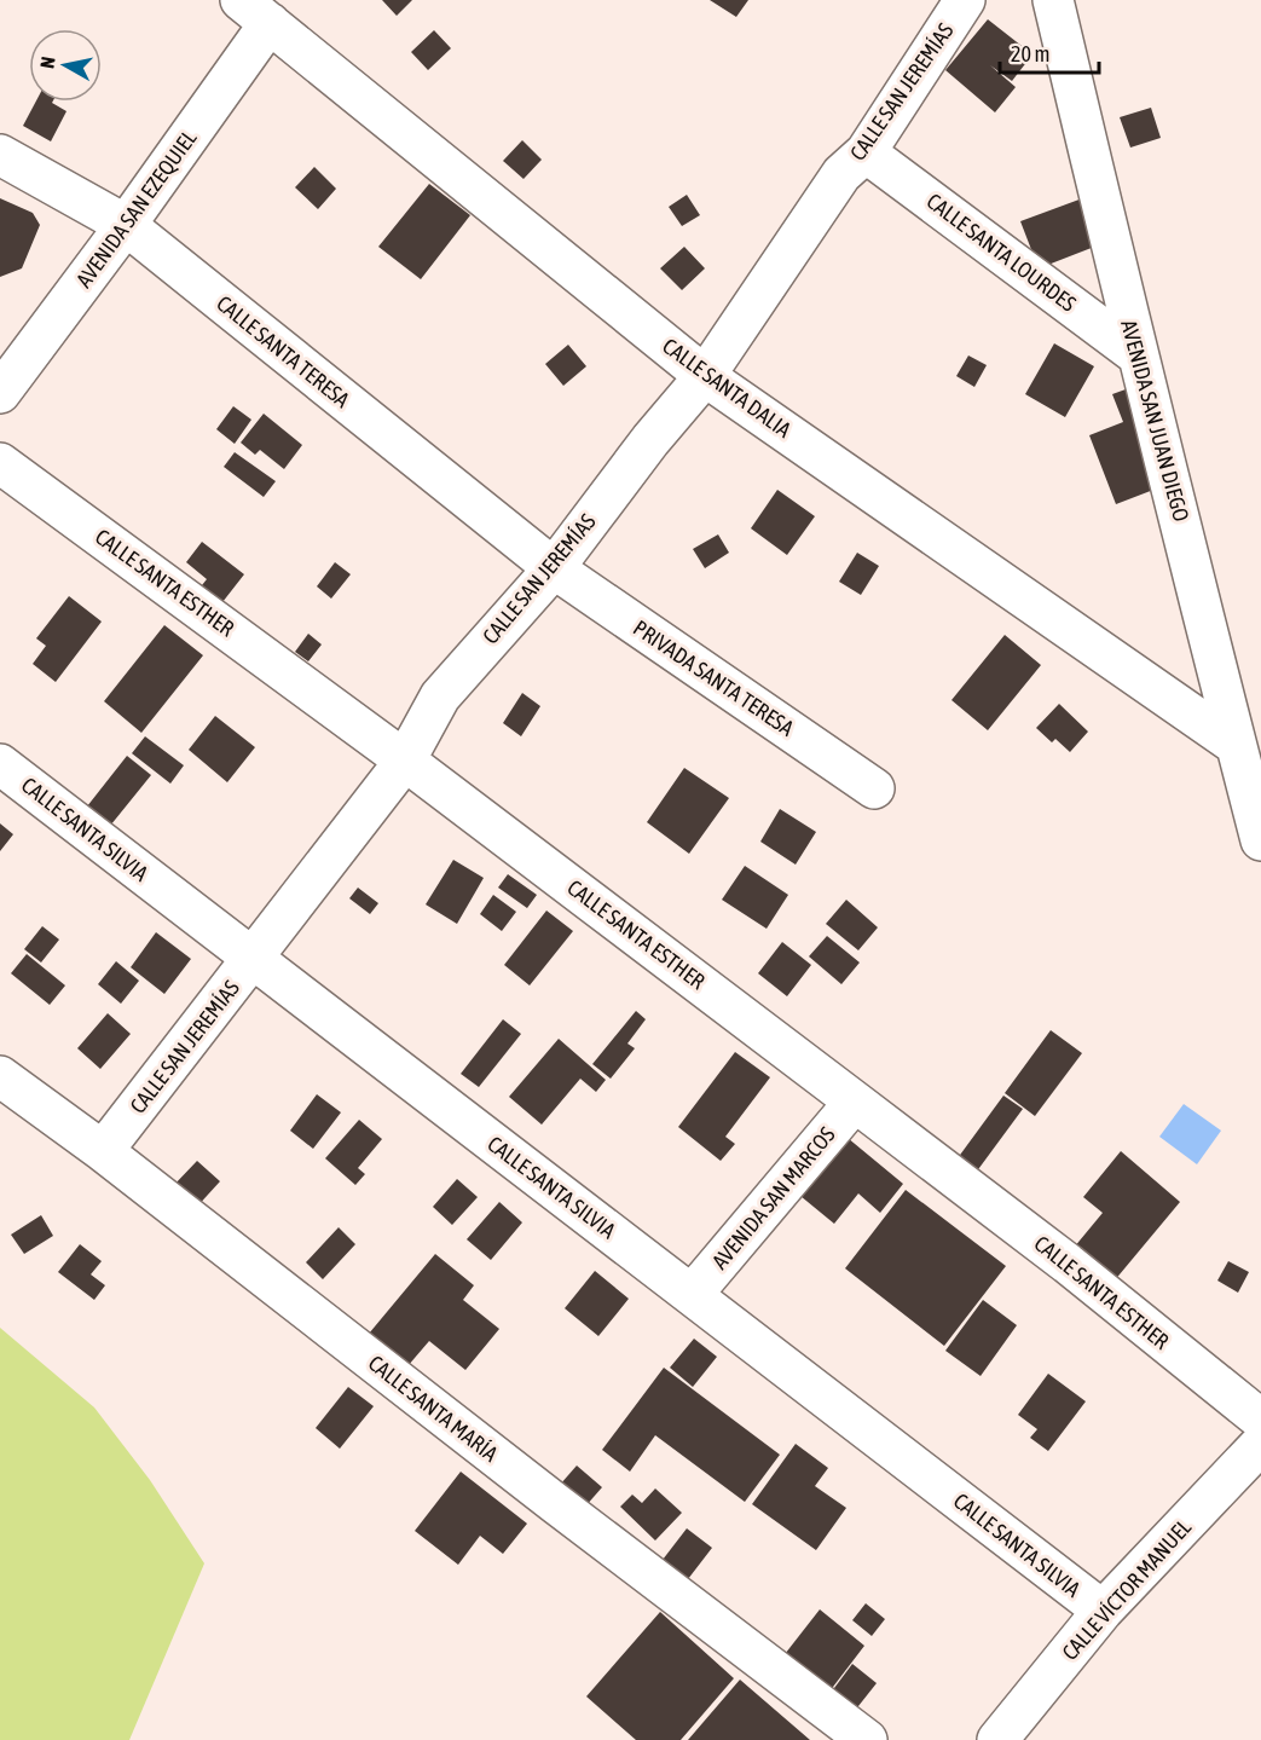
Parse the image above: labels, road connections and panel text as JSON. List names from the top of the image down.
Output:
{
  "streets": {
    "street": [
      "CALLE SAN JEREMÍAS",
      "AVENIDA SAN EZEQUIEL",
      "CALLE SANTA LOURDES",
      "CALLE SANTA TERESA",
      "CALLE SANTA DALIA",
      "AVENIDA SAN JUAN DIEGO",
      "CALLE SANTA ESTHER",
      "PRIVADA SANTA TERESA",
      "CALLE SANTA SILVIA",
      "AVENIDA SAN MARCOS",
      "CALLE SANTA MARÍA",
      "CALLE VÍCTOR MANUEL"
    ]
  },
  "crossings": [
    ["CALLE SAN JEREMÍAS", "CALLE SANTA LOURDES"],
    ["CALLE SAN JEREMÍAS", "CALLE SANTA TERESA"],
    ["CALLE SAN JEREMÍAS", "CALLE SANTA DALIA"],
    ["CALLE SAN JEREMÍAS", "CALLE SANTA ESTHER"],
    ["CALLE SAN JEREMÍAS", "PRIVADA SANTA TERESA"],
    ["CALLE SAN JEREMÍAS", "CALLE SANTA SILVIA"],
    ["CALLE SAN JEREMÍAS", "CALLE SANTA MARÍA"],
    ["AVENIDA SAN EZEQUIEL", "CALLE SANTA TERESA"],
    ["AVENIDA SAN EZEQUIEL", "CALLE SANTA DALIA"],
    ["CALLE SANTA LOURDES", "AVENIDA SAN JUAN DIEGO"],
    ["CALLE SANTA TERESA", "PRIVADA SANTA TERESA"],
    ["CALLE SANTA DALIA", "AVENIDA SAN JUAN DIEGO"],
    ["CALLE SANTA ESTHER", "AVENIDA SAN MARCOS"],
    ["CALLE SANTA SILVIA", "AVENIDA SAN MARCOS"],
    ["CALLE SANTA SILVIA", "CALLE VÍCTOR MANUEL"]
  ],
  "scale_bar": "20 m",
  "north": "left"
}
